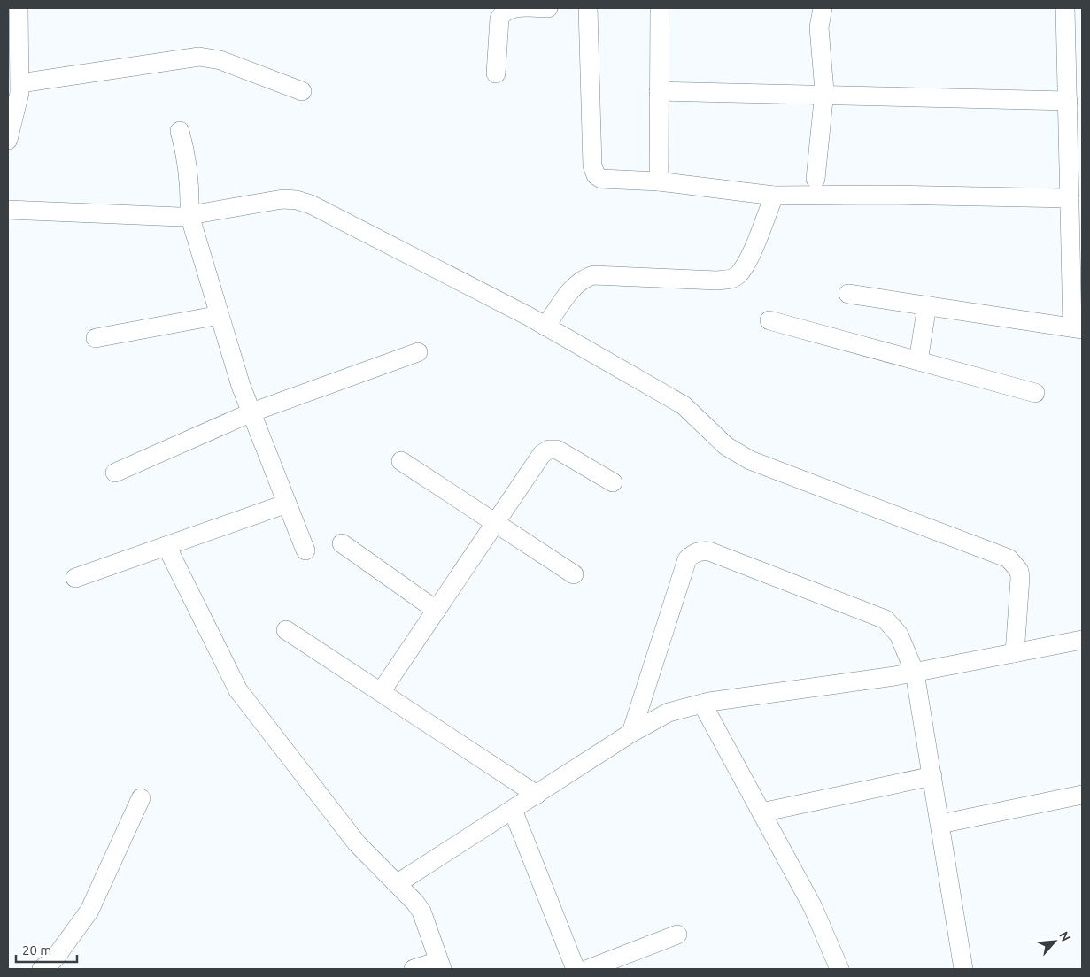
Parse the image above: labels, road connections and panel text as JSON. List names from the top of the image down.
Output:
{
  "scale_bar": "20 m",
  "north": "top right"
}
